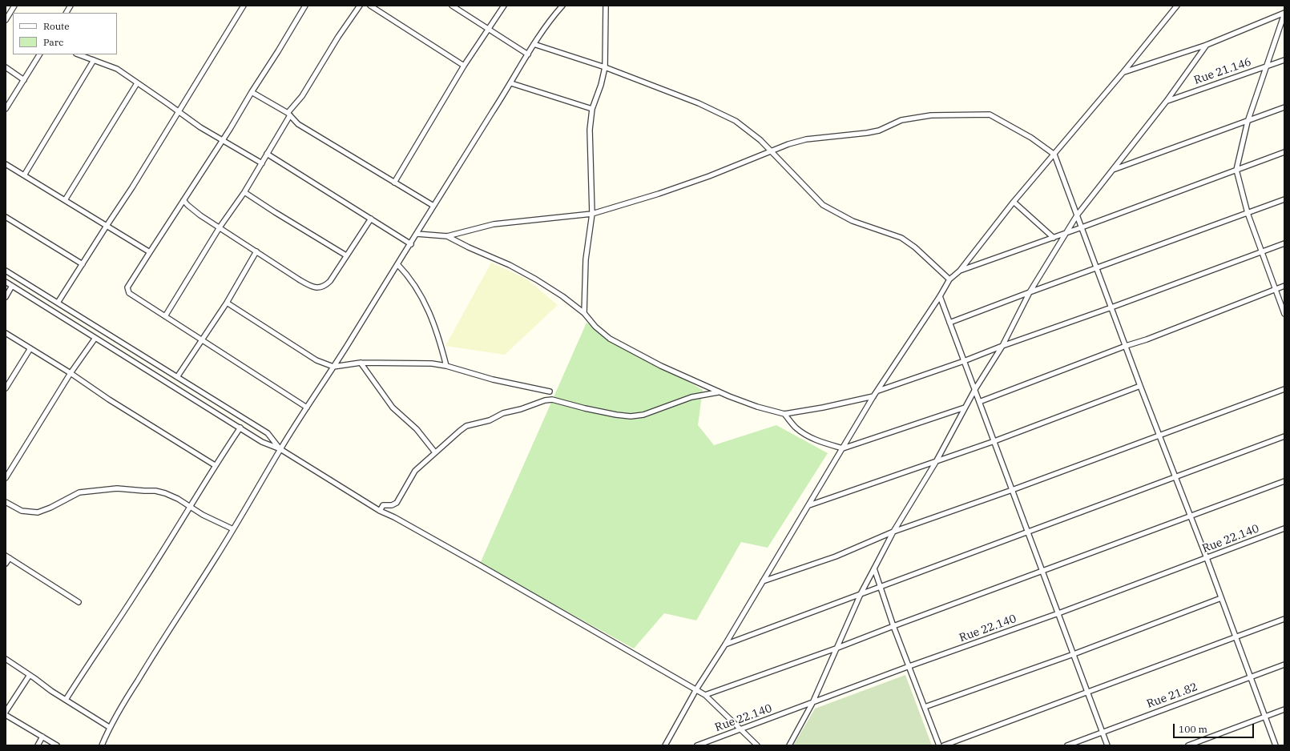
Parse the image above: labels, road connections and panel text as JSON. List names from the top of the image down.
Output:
{
  "streets": {
    "street": ["Rue 21.146", "Rue 22.140", "Rue 21.82"]
  },
  "legend": ["Route", "Parc"],
  "scale_bar": "100 m"
}
